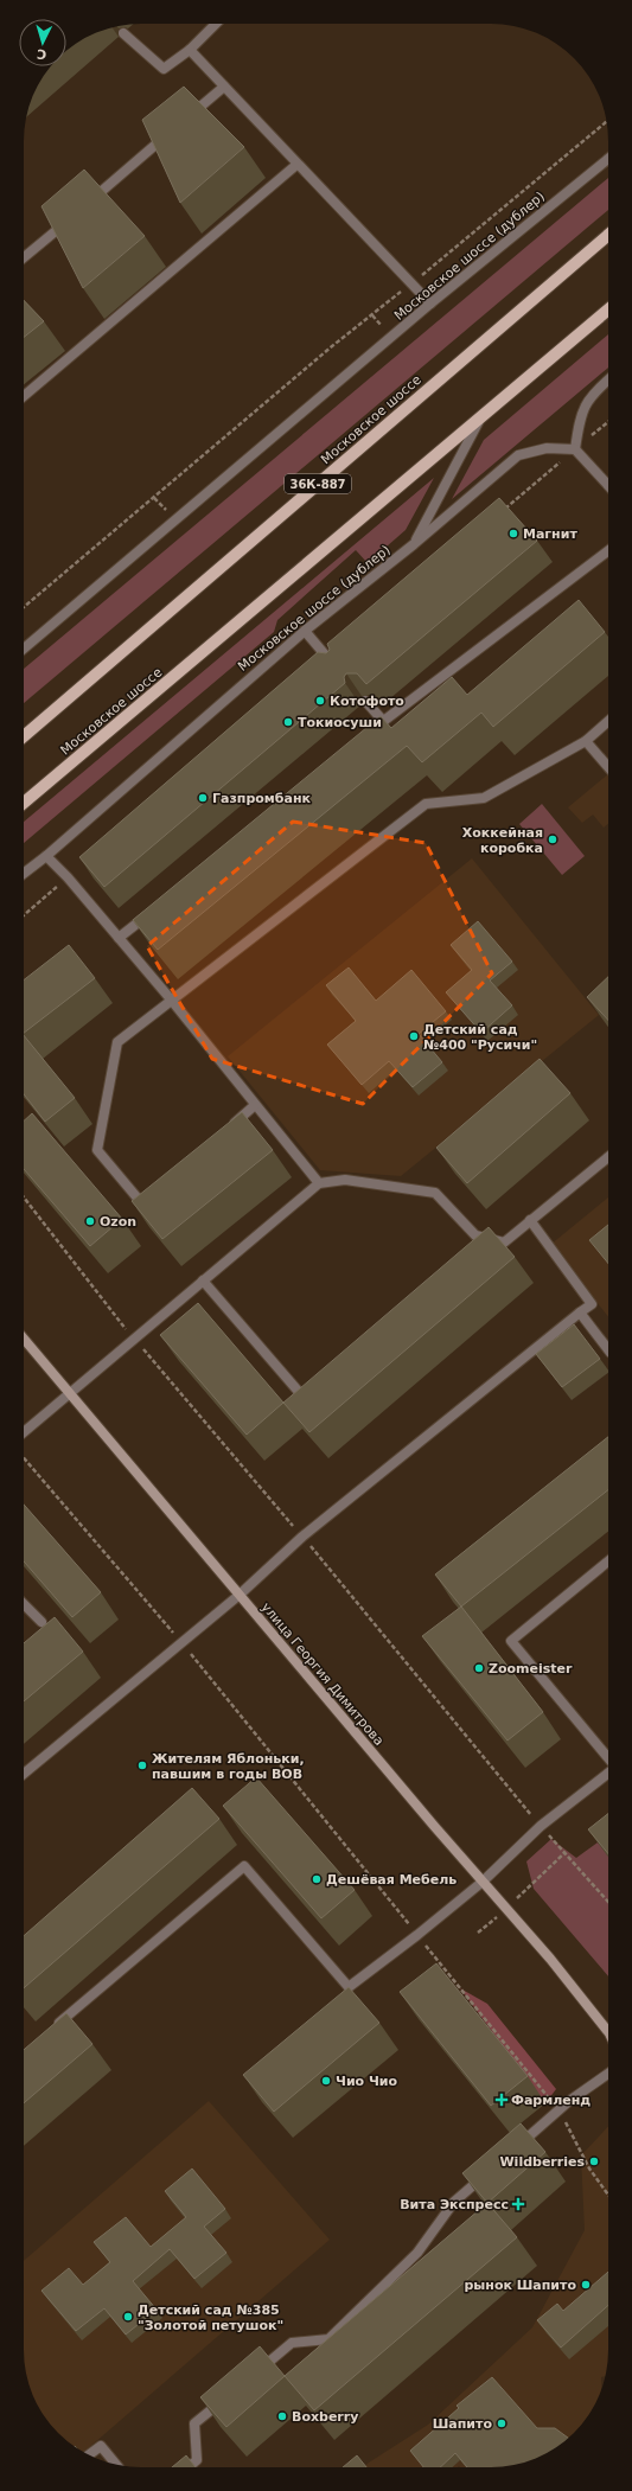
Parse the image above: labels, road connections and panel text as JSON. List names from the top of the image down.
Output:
{
  "streets": {
    "main road": ["Московское шоссе", "36К-887", "улица Георгия Димитрова"],
    "street": ["Московское шоссе (дублер)"]
  },
  "places": {
    "other": [
      "Магнит",
      "Котофото",
      "Токиосуши",
      "Газпромбанк",
      "Хоккейная коробка",
      "Детский сад №400 \"Русичи\"",
      "Ozon",
      "Zoomeister",
      "Жителям Яблоньки, павшим в годы ВОВ",
      "Дешёвая Мебель",
      "Чио Чио",
      "Wildberries",
      "рынок Шапито",
      "Детский сад №385 \"Золотой петушок\"",
      "Boxberry",
      "Шапито"
    ],
    "health": ["Фармленд", "Вита Экспресс"]
  },
  "north": "bottom"
}
